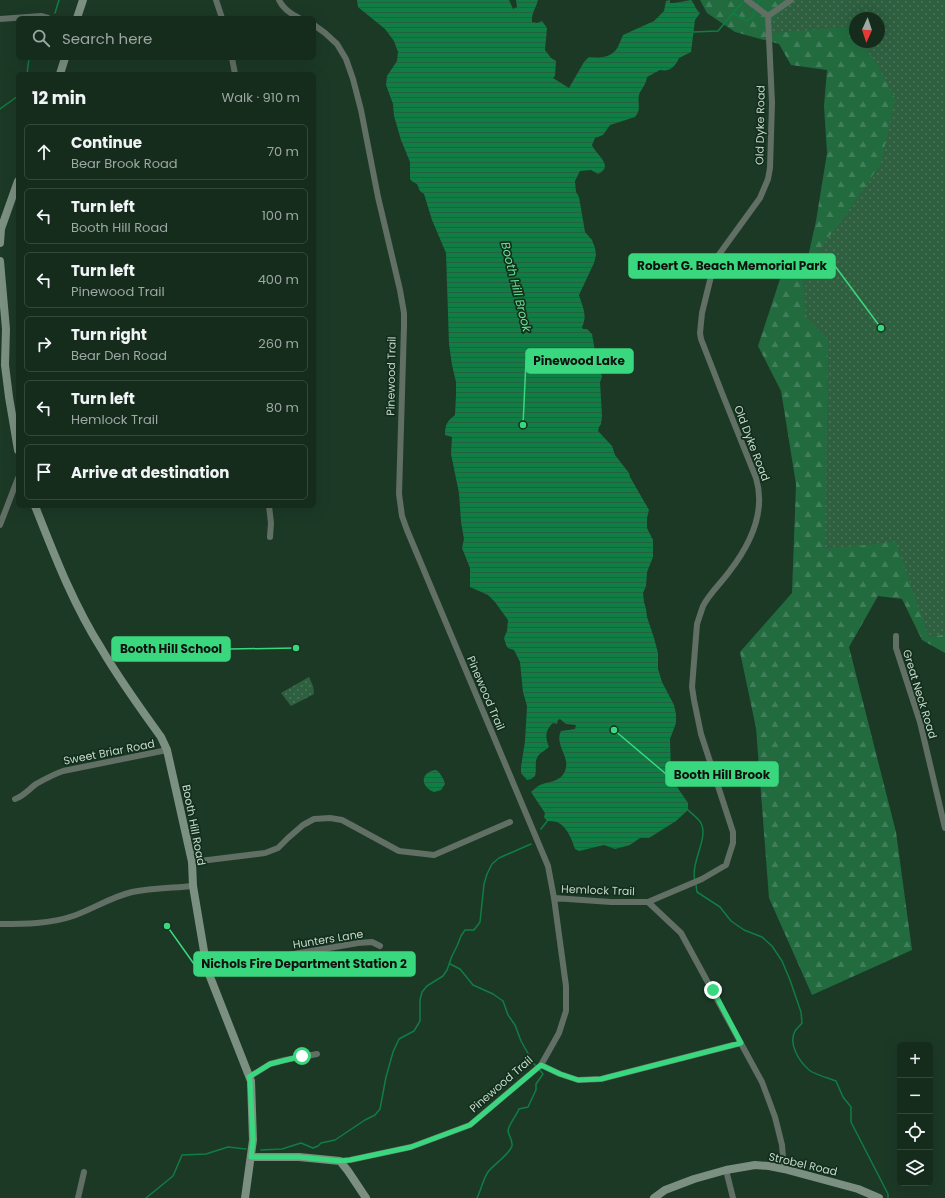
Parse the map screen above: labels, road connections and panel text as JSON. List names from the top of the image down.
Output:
{
  "streets": {
    "street": [
      "Old Dyke Road",
      "Pinewood Trail",
      "Great Neck Road",
      "Sweet Briar Road",
      "Booth Hill Road",
      "Hemlock Trail",
      "Hunters Lane",
      "Strobel Road"
    ]
  },
  "crossings": [
    ["Old Dyke Road", "Hemlock Trail"],
    ["Pinewood Trail", "Booth Hill Road"],
    ["Pinewood Trail", "Hemlock Trail"],
    ["Sweet Briar Road", "Booth Hill Road"],
    ["Booth Hill Road", "Hunters Lane"],
    ["Hemlock Trail", "Strobel Road"]
  ],
  "water": ["Booth Hill Brook"],
  "places": [
    "Robert G. Beach Memorial Park",
    "Pinewood Lake",
    "Booth Hill School",
    "Booth Hill Brook",
    "Nichols Fire Department Station 2"
  ],
  "north": "bottom",
  "page": {
    "search": "Search here",
    "heading": ["12 min", "Walk · 910 m"],
    "list": [
      ["Continue", "Bear Brook Road", "70 m"],
      ["Turn left", "Booth Hill Road", "100 m"],
      ["Turn left", "Pinewood Trail", "400 m"],
      ["Turn right", "Bear Den Road", "260 m"],
      ["Turn left", "Hemlock Trail", "80 m"],
      "Arrive at destination"
    ],
    "map_buttons": ["+", "−"]
  }
}
